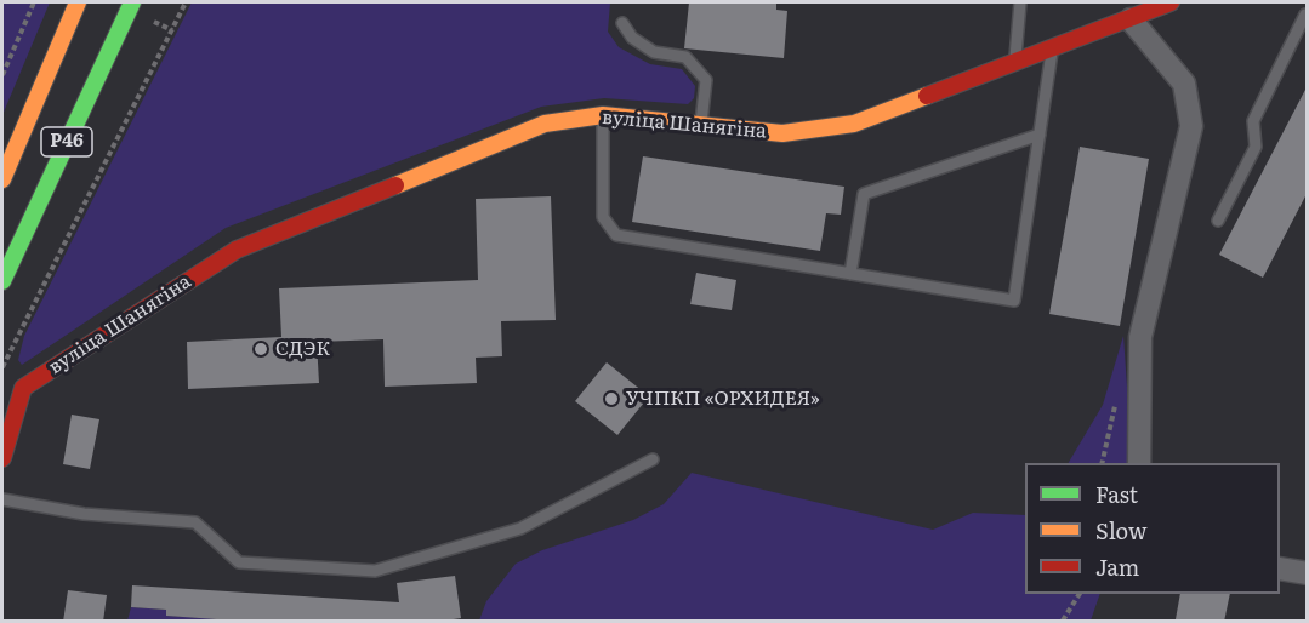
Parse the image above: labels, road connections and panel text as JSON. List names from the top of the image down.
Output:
{
  "streets": {
    "street": ["вуліца Шанягіна", "Р46"]
  },
  "places": ["СДЭК", "УЧПКП «ОРХИДЕЯ»"],
  "legend": ["Fast", "Slow", "Jam"]
}
